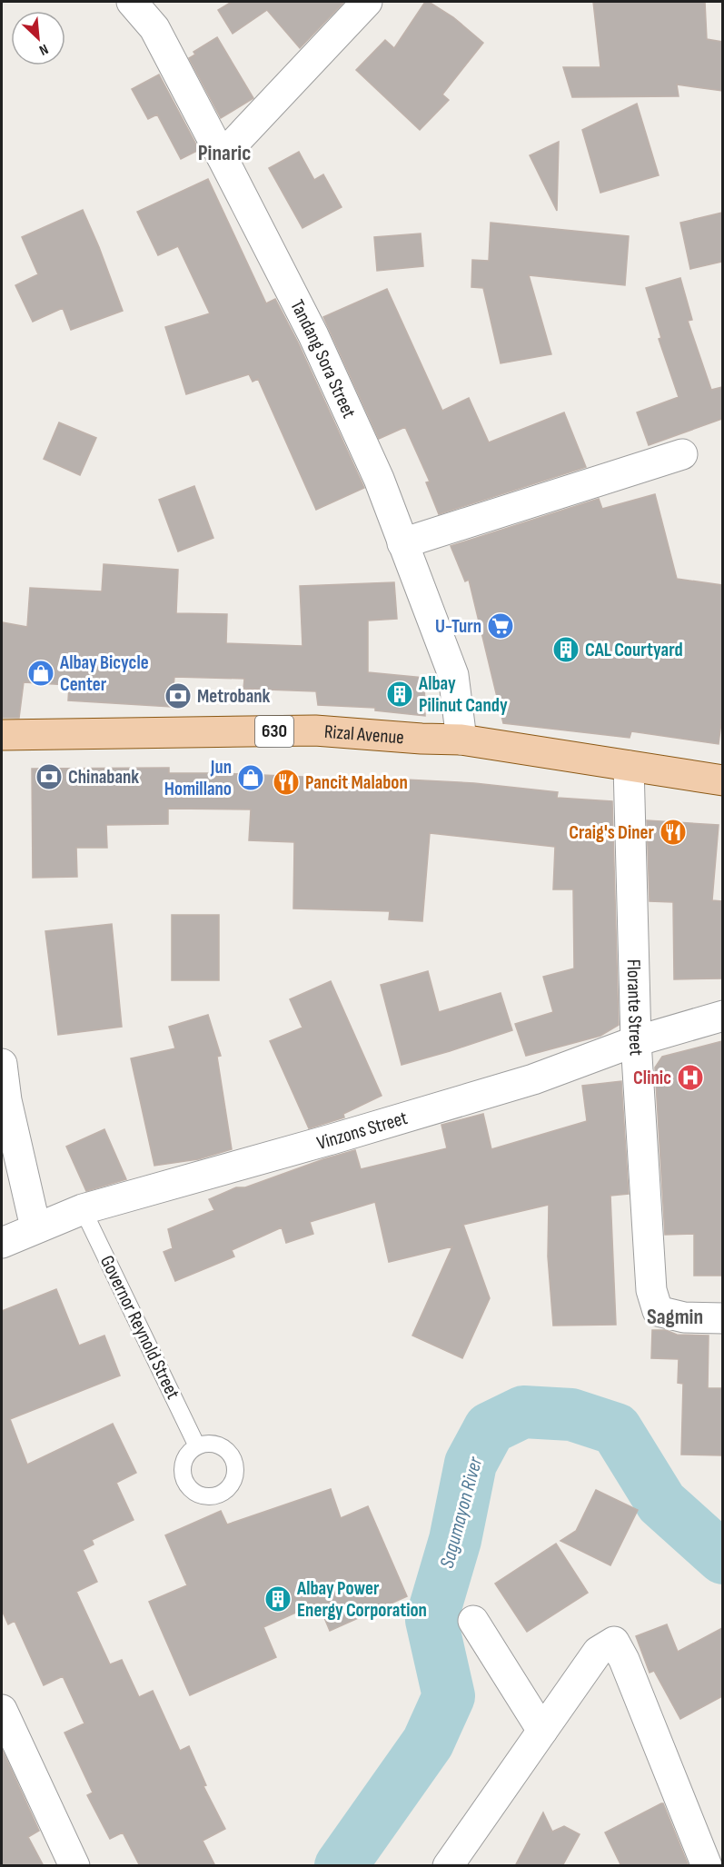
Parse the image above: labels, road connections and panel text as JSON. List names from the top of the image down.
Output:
{
  "streets": {
    "main road": ["630", "Rizal Avenue"],
    "street": ["Tandang Sora Street", "Florante Street", "Vinzons Street"],
    "lane": ["Governor Reynold Street"]
  },
  "crossings": [
    ["Tandang Sora Street", "Rizal Avenue"],
    ["Rizal Avenue", "Florante Street"],
    ["Florante Street", "Vinzons Street"],
    ["Vinzons Street", "Governor Reynold Street"]
  ],
  "districts": ["Pinaric", "Sagmin"],
  "water": ["Sagumayon River"],
  "places": {
    "supermarket": ["U-Turn"],
    "building": ["CAL Courtyard", "Albay Pilinut Candy", "Albay Power Energy Corporation"],
    "shop": ["Albay Bicycle Center", "Jun Homillano"],
    "bank": ["Metrobank", "Chinabank"],
    "restaurant": ["Pancit Malabon", "Craig's Diner"],
    "hospital": ["Clinic"]
  },
  "north": "bottom right"
}
